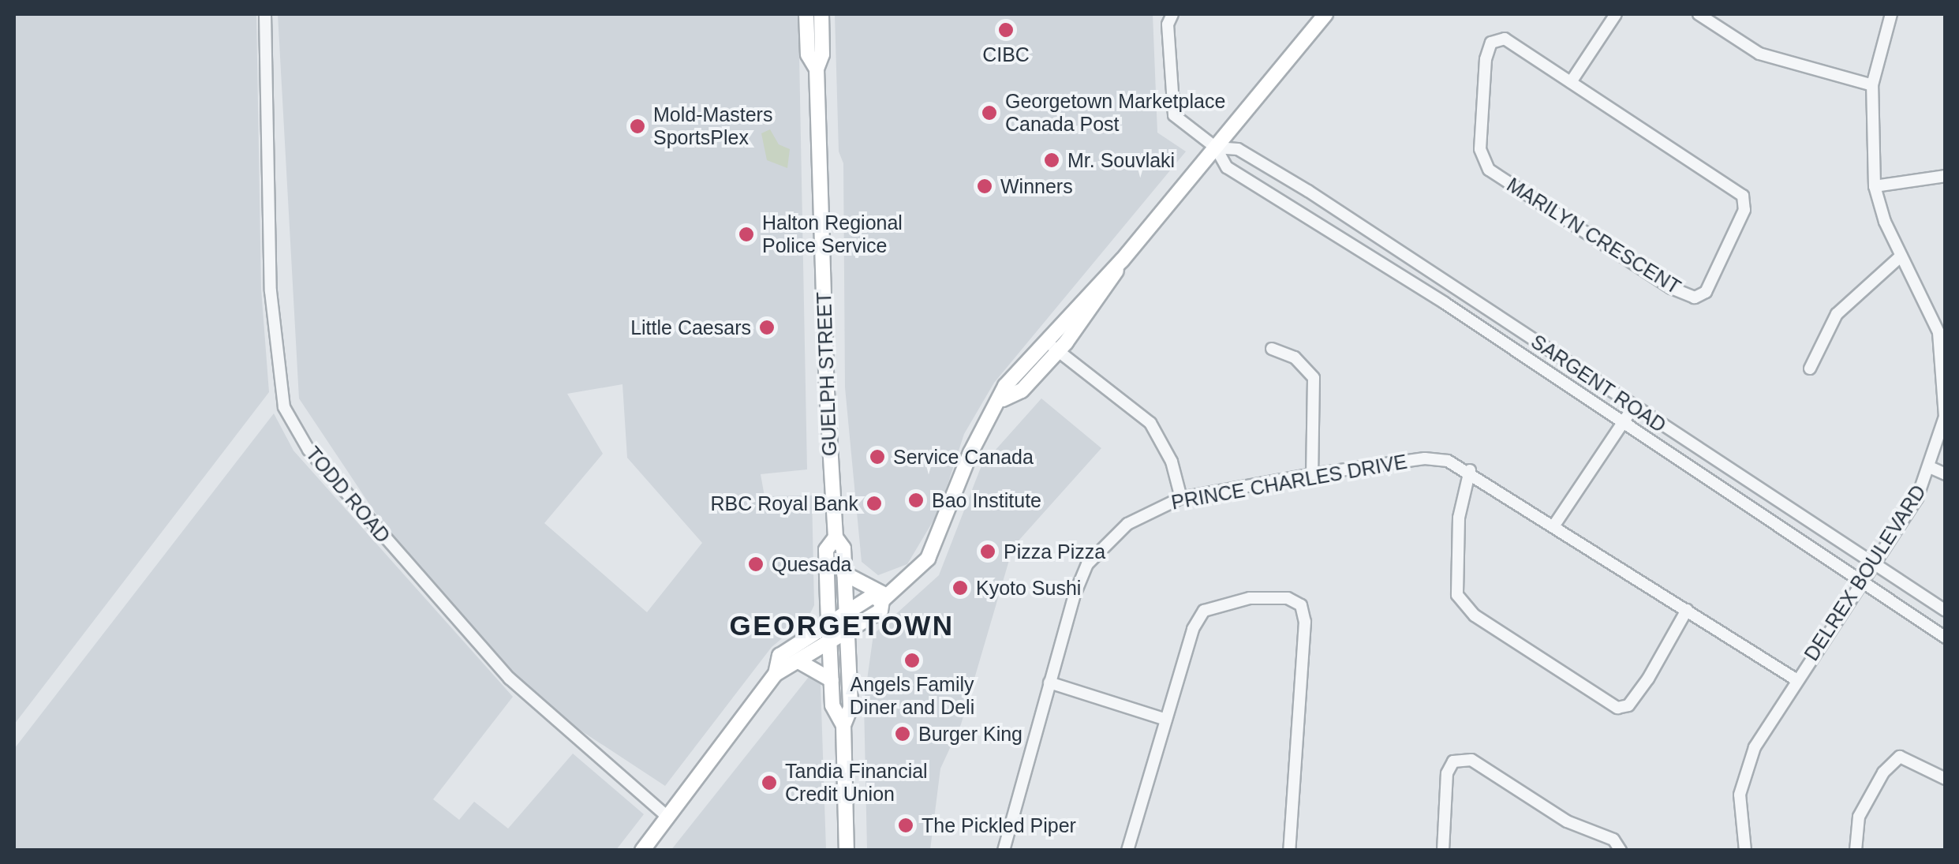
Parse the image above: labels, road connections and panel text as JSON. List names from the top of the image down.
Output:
{
  "streets": {
    "main road": ["GUELPH STREET"],
    "street": [
      "MARILYN CRESCENT",
      "SARGENT ROAD",
      "PRINCE CHARLES DRIVE",
      "TODD ROAD",
      "DELREX BOULEVARD"
    ]
  },
  "crossings": [
    ["SARGENT ROAD", "DELREX BOULEVARD"],
    ["PRINCE CHARLES DRIVE", "DELREX BOULEVARD"]
  ],
  "districts": ["GEORGETOWN"],
  "places": [
    "CIBC",
    "Georgetown Marketplace Canada Post",
    "Mold-Masters SportsPlex",
    "Mr. Souvlaki",
    "Winners",
    "Halton Regional Police Service",
    "Little Caesars",
    "Service Canada",
    "Bao Institute",
    "RBC Royal Bank",
    "Pizza Pizza",
    "Quesada",
    "Kyoto Sushi",
    "Angels Family Diner and Deli",
    "Burger King",
    "Tandia Financial Credit Union",
    "The Pickled Piper"
  ]
}
